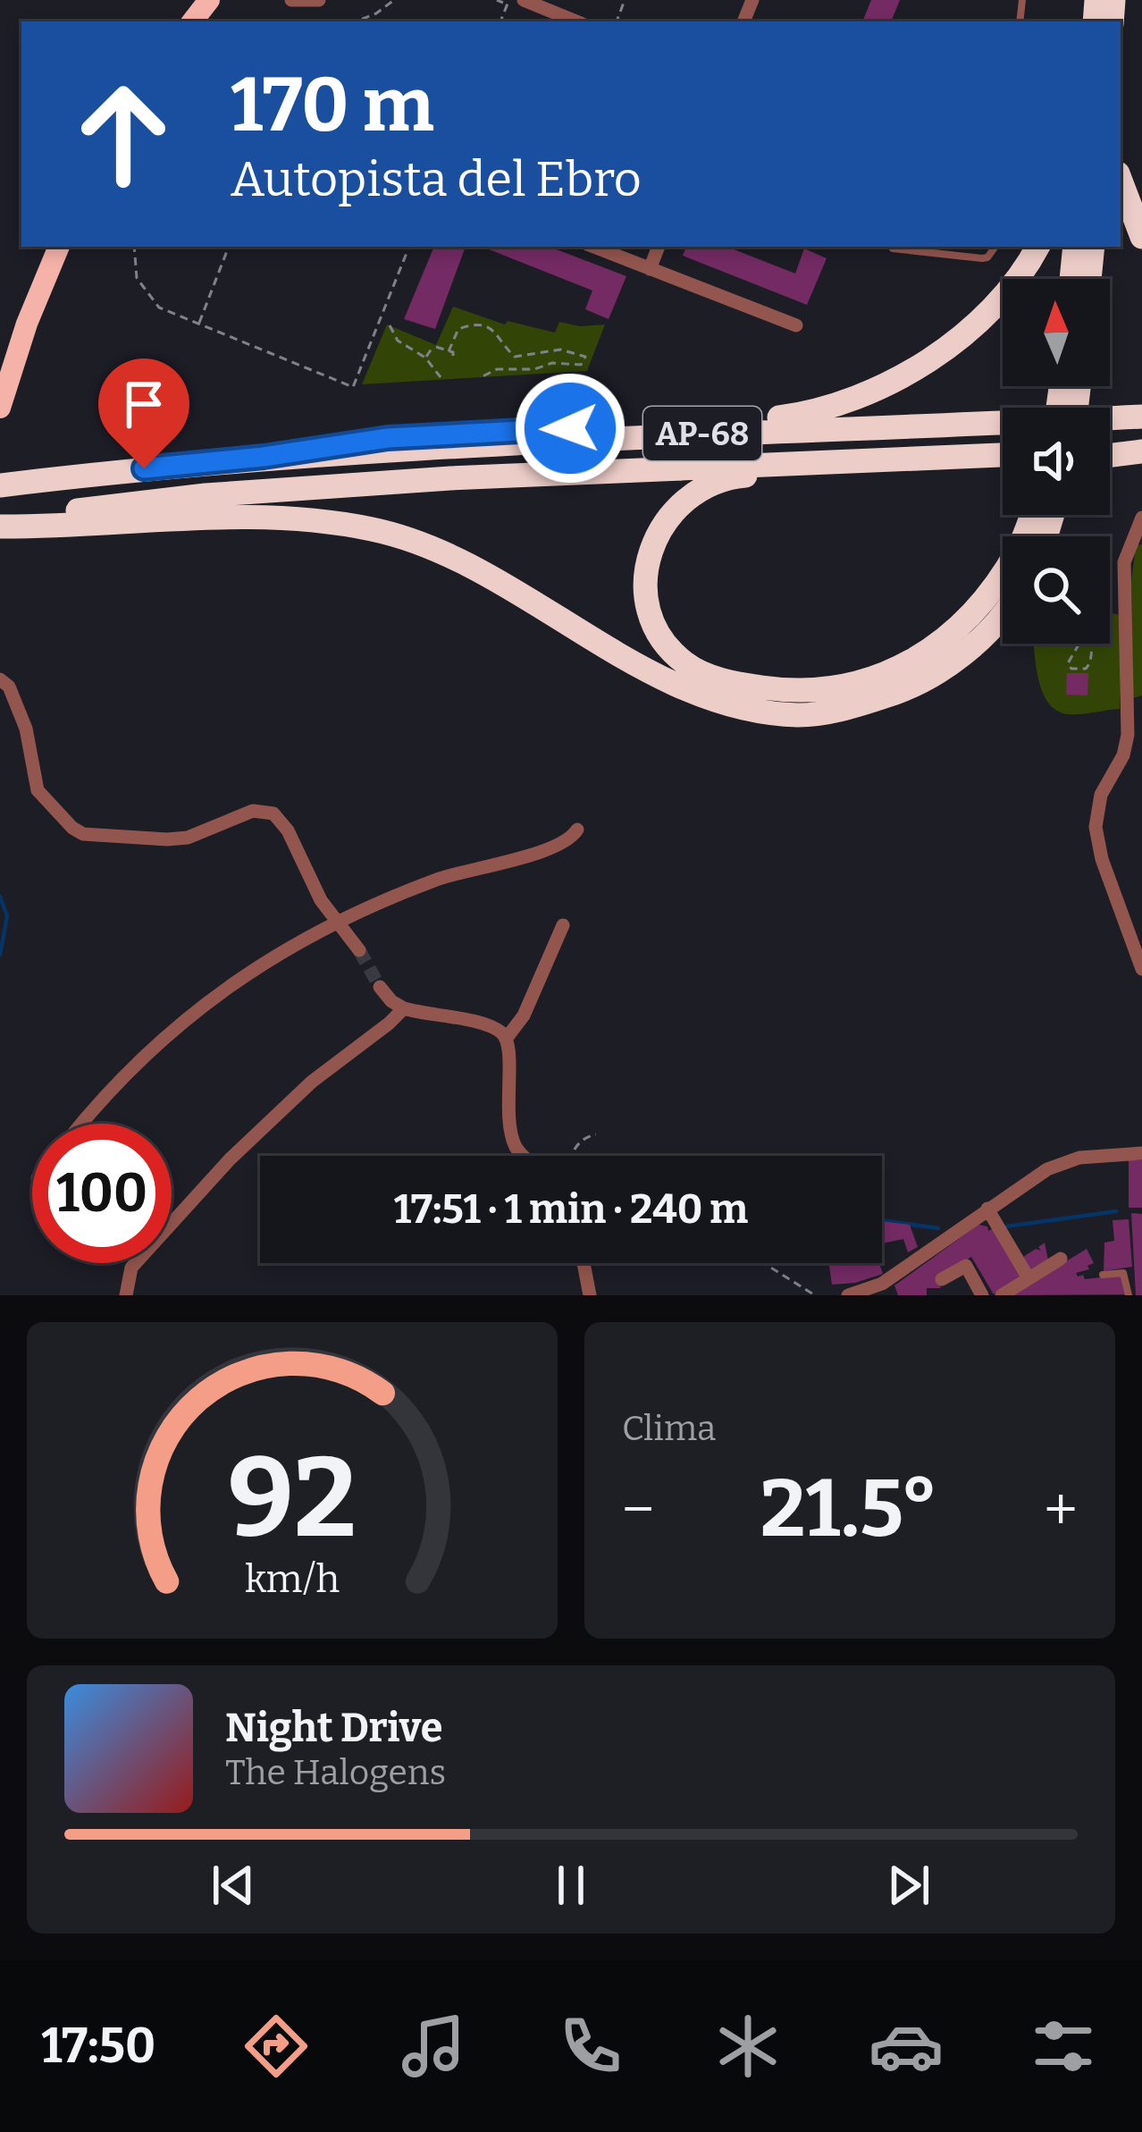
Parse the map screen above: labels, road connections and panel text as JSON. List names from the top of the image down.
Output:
{
  "streets": {
    "highway": ["AP-68"]
  },
  "north": "top",
  "page": {
    "turn": ["170 m", "Autopista del Ebro"],
    "limit": "100",
    "trip": "17:51 · 1 min · 240 m",
    "tile": "Clima",
    "heat": ["−", "21.5°", "+"],
    "song": ["Night Drive", "The Halogens"],
    "tabs": "17:50",
    "gauge": ["92", "km/h"]
  }
}
